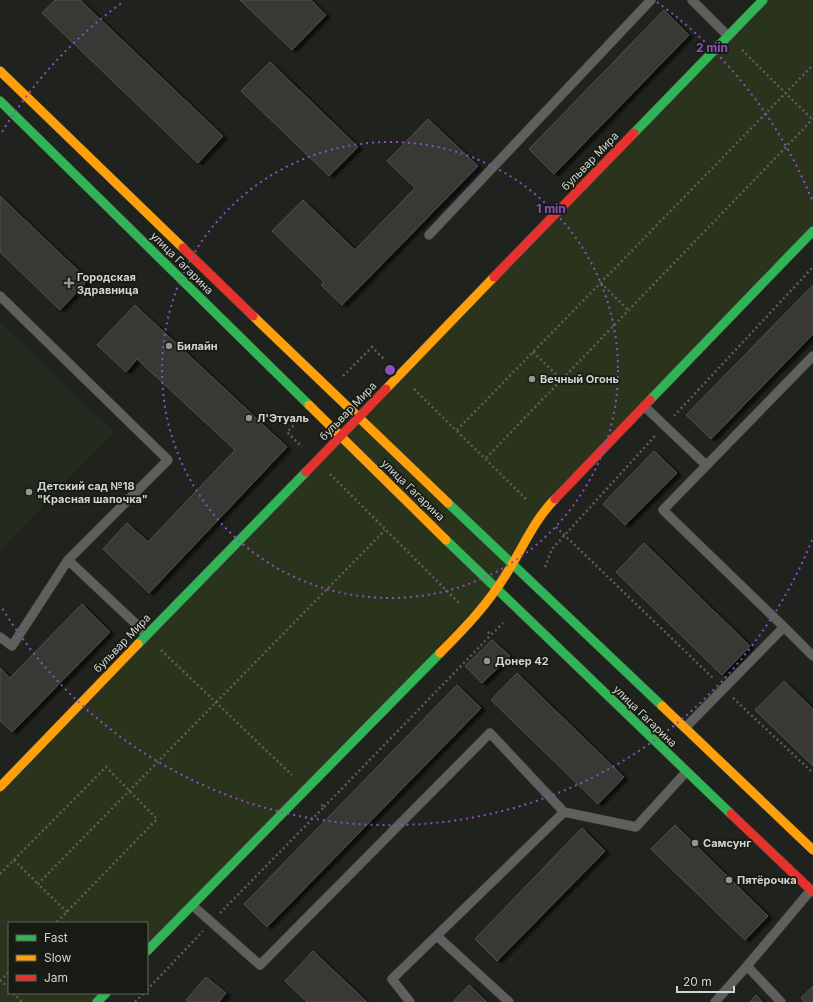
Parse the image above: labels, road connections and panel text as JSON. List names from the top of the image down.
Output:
{
  "streets": {
    "main road": ["бульвар Мира", "улица Гагарина"]
  },
  "crossings": [
    ["бульвар Мира", "улица Гагарина"]
  ],
  "places": {
    "health": ["Городская Здравница"],
    "other": [
      "Билайн",
      "Вечный Огонь",
      "Л'Этуаль",
      "Детский сад №18 \"Красная шапочка\"",
      "Донер 42",
      "Самсунг",
      "Пятёрочка"
    ]
  },
  "legend": ["Fast", "Slow", "Jam"],
  "scale_bar": "20 m",
  "rings": ["2 min", "1 min"]
}
